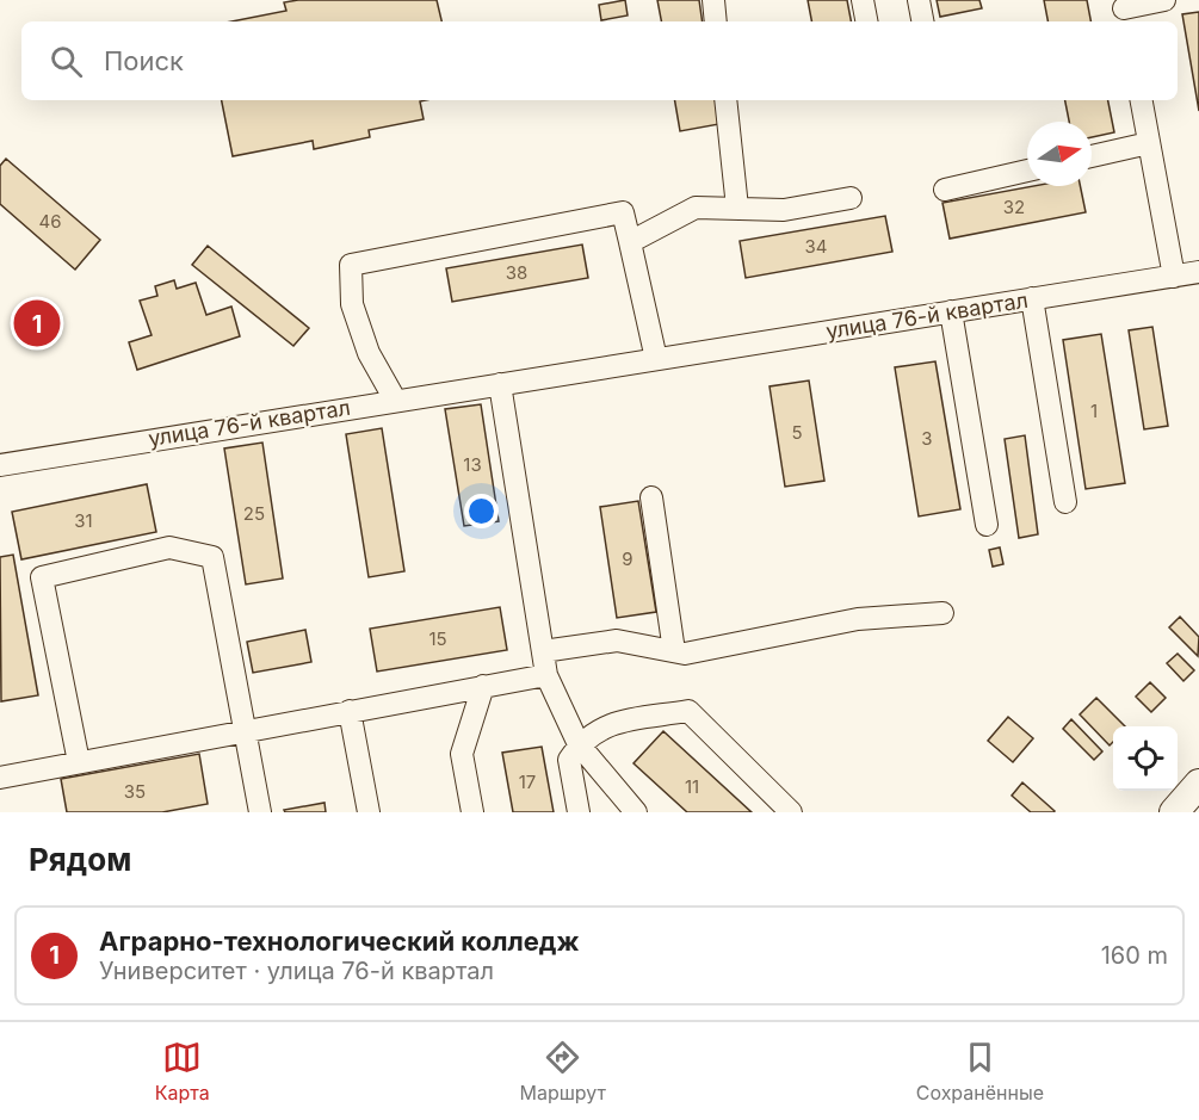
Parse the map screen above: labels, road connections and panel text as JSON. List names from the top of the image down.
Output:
{
  "streets": {
    "street": ["улица 76-й квартал"]
  },
  "house_numbers": [
    "32",
    "46",
    "34",
    "38",
    "1",
    "5",
    "3",
    "13",
    "25",
    "31",
    "9",
    "15",
    "17",
    "11",
    "35"
  ],
  "north": "right",
  "page": {
    "search": "Поиск",
    "pins": "1",
    "heading": "Рядом",
    "list": [
      {
        "mark": "1",
        "name": "Аграрно-технологический колледж",
        "note": "Университет · улица 76-й квартал",
        "value": "160 m"
      }
    ],
    "nav": ["Карта", "Маршрут", "Сохранённые"]
  }
}
